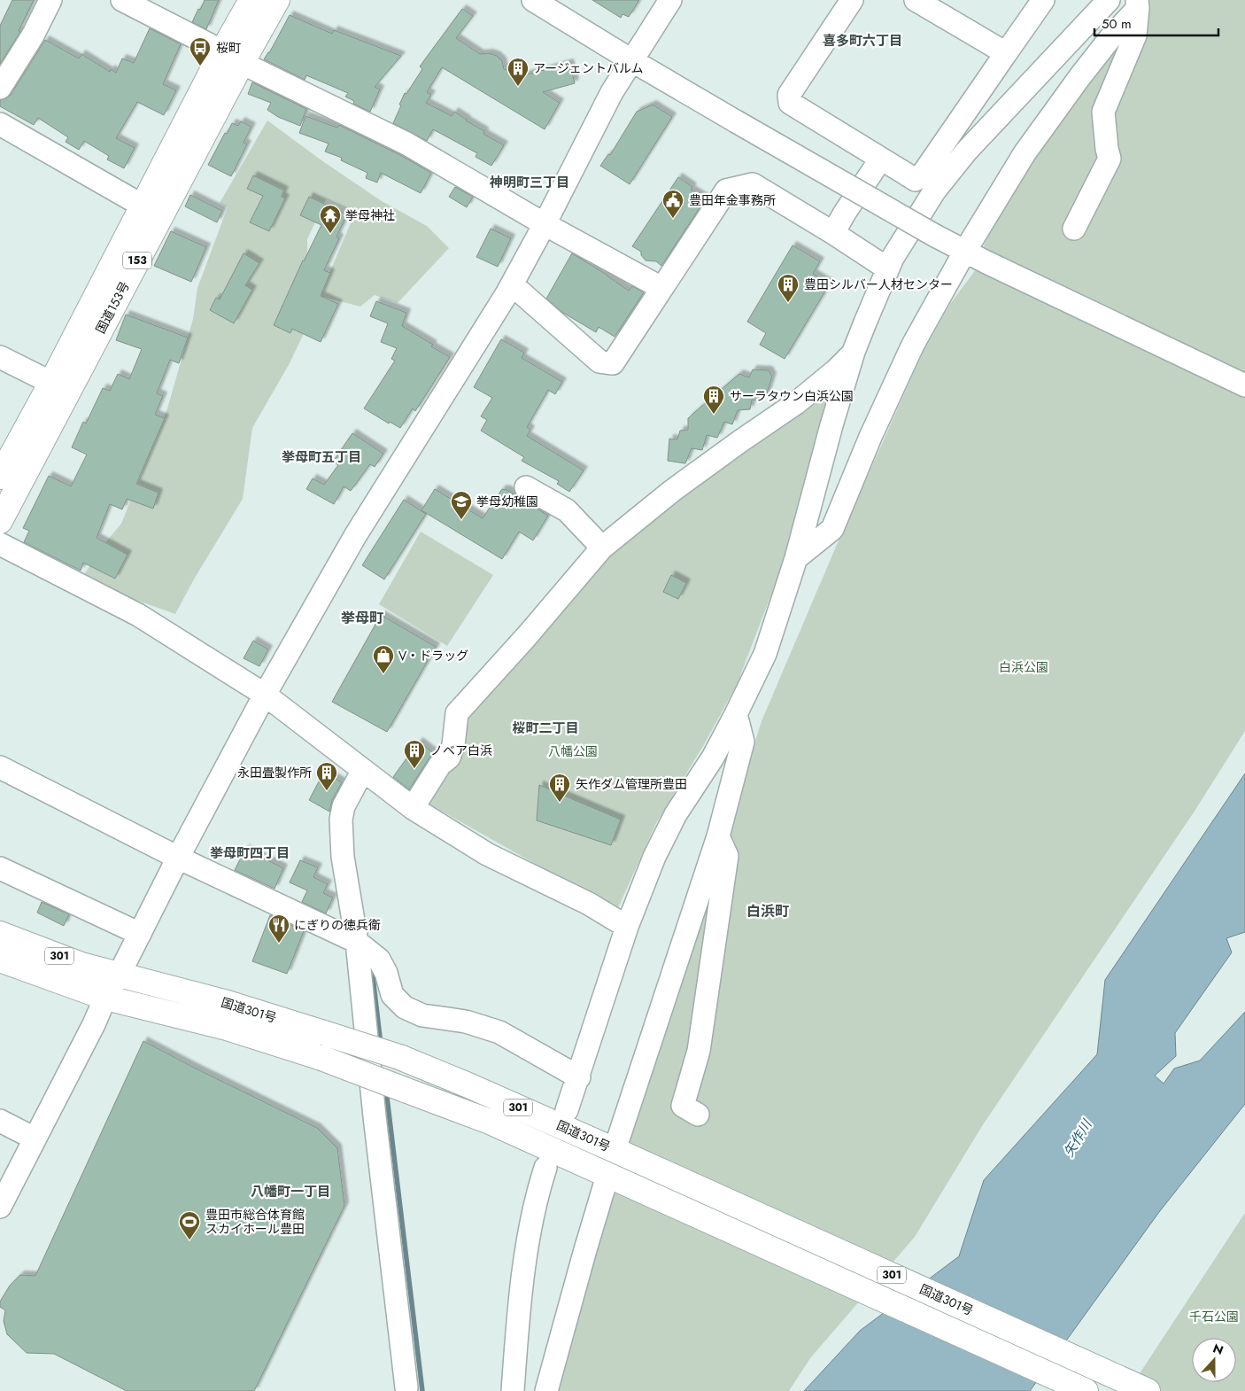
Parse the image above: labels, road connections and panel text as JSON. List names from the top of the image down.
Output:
{
  "streets": {
    "highway": [
      "153",
      "国道153号",
      "301",
      "国道301号"
    ]
  },
  "districts": [
    "喜多町六丁目",
    "神明町三丁目",
    "挙母町五丁目",
    "挙母町",
    "桜町二丁目",
    "挙母町四丁目",
    "白浜町",
    "八幡町一丁目"
  ],
  "water": ["矢作川"],
  "parks": ["白浜公園", "八幡公園", "千石公園"],
  "places": {
    "bus stop": ["桜町"],
    "building": [
      "アージェントバルム",
      "豊田シルバー人材センター",
      "サーラタウン白浜公園",
      "ノベア白浜",
      "永田畳製作所",
      "矢作ダム管理所豊田"
    ],
    "public building": ["豊田年金事務所"],
    "temple": ["挙母神社"],
    "school or university": ["挙母幼稚園"],
    "shop": ["V・ドラッグ"],
    "restaurant": ["にぎりの徳兵衛"],
    "sports": ["豊田市総合体育館 スカイホール豊田"]
  },
  "scale_bar": "50 m",
  "north": "top"
}
